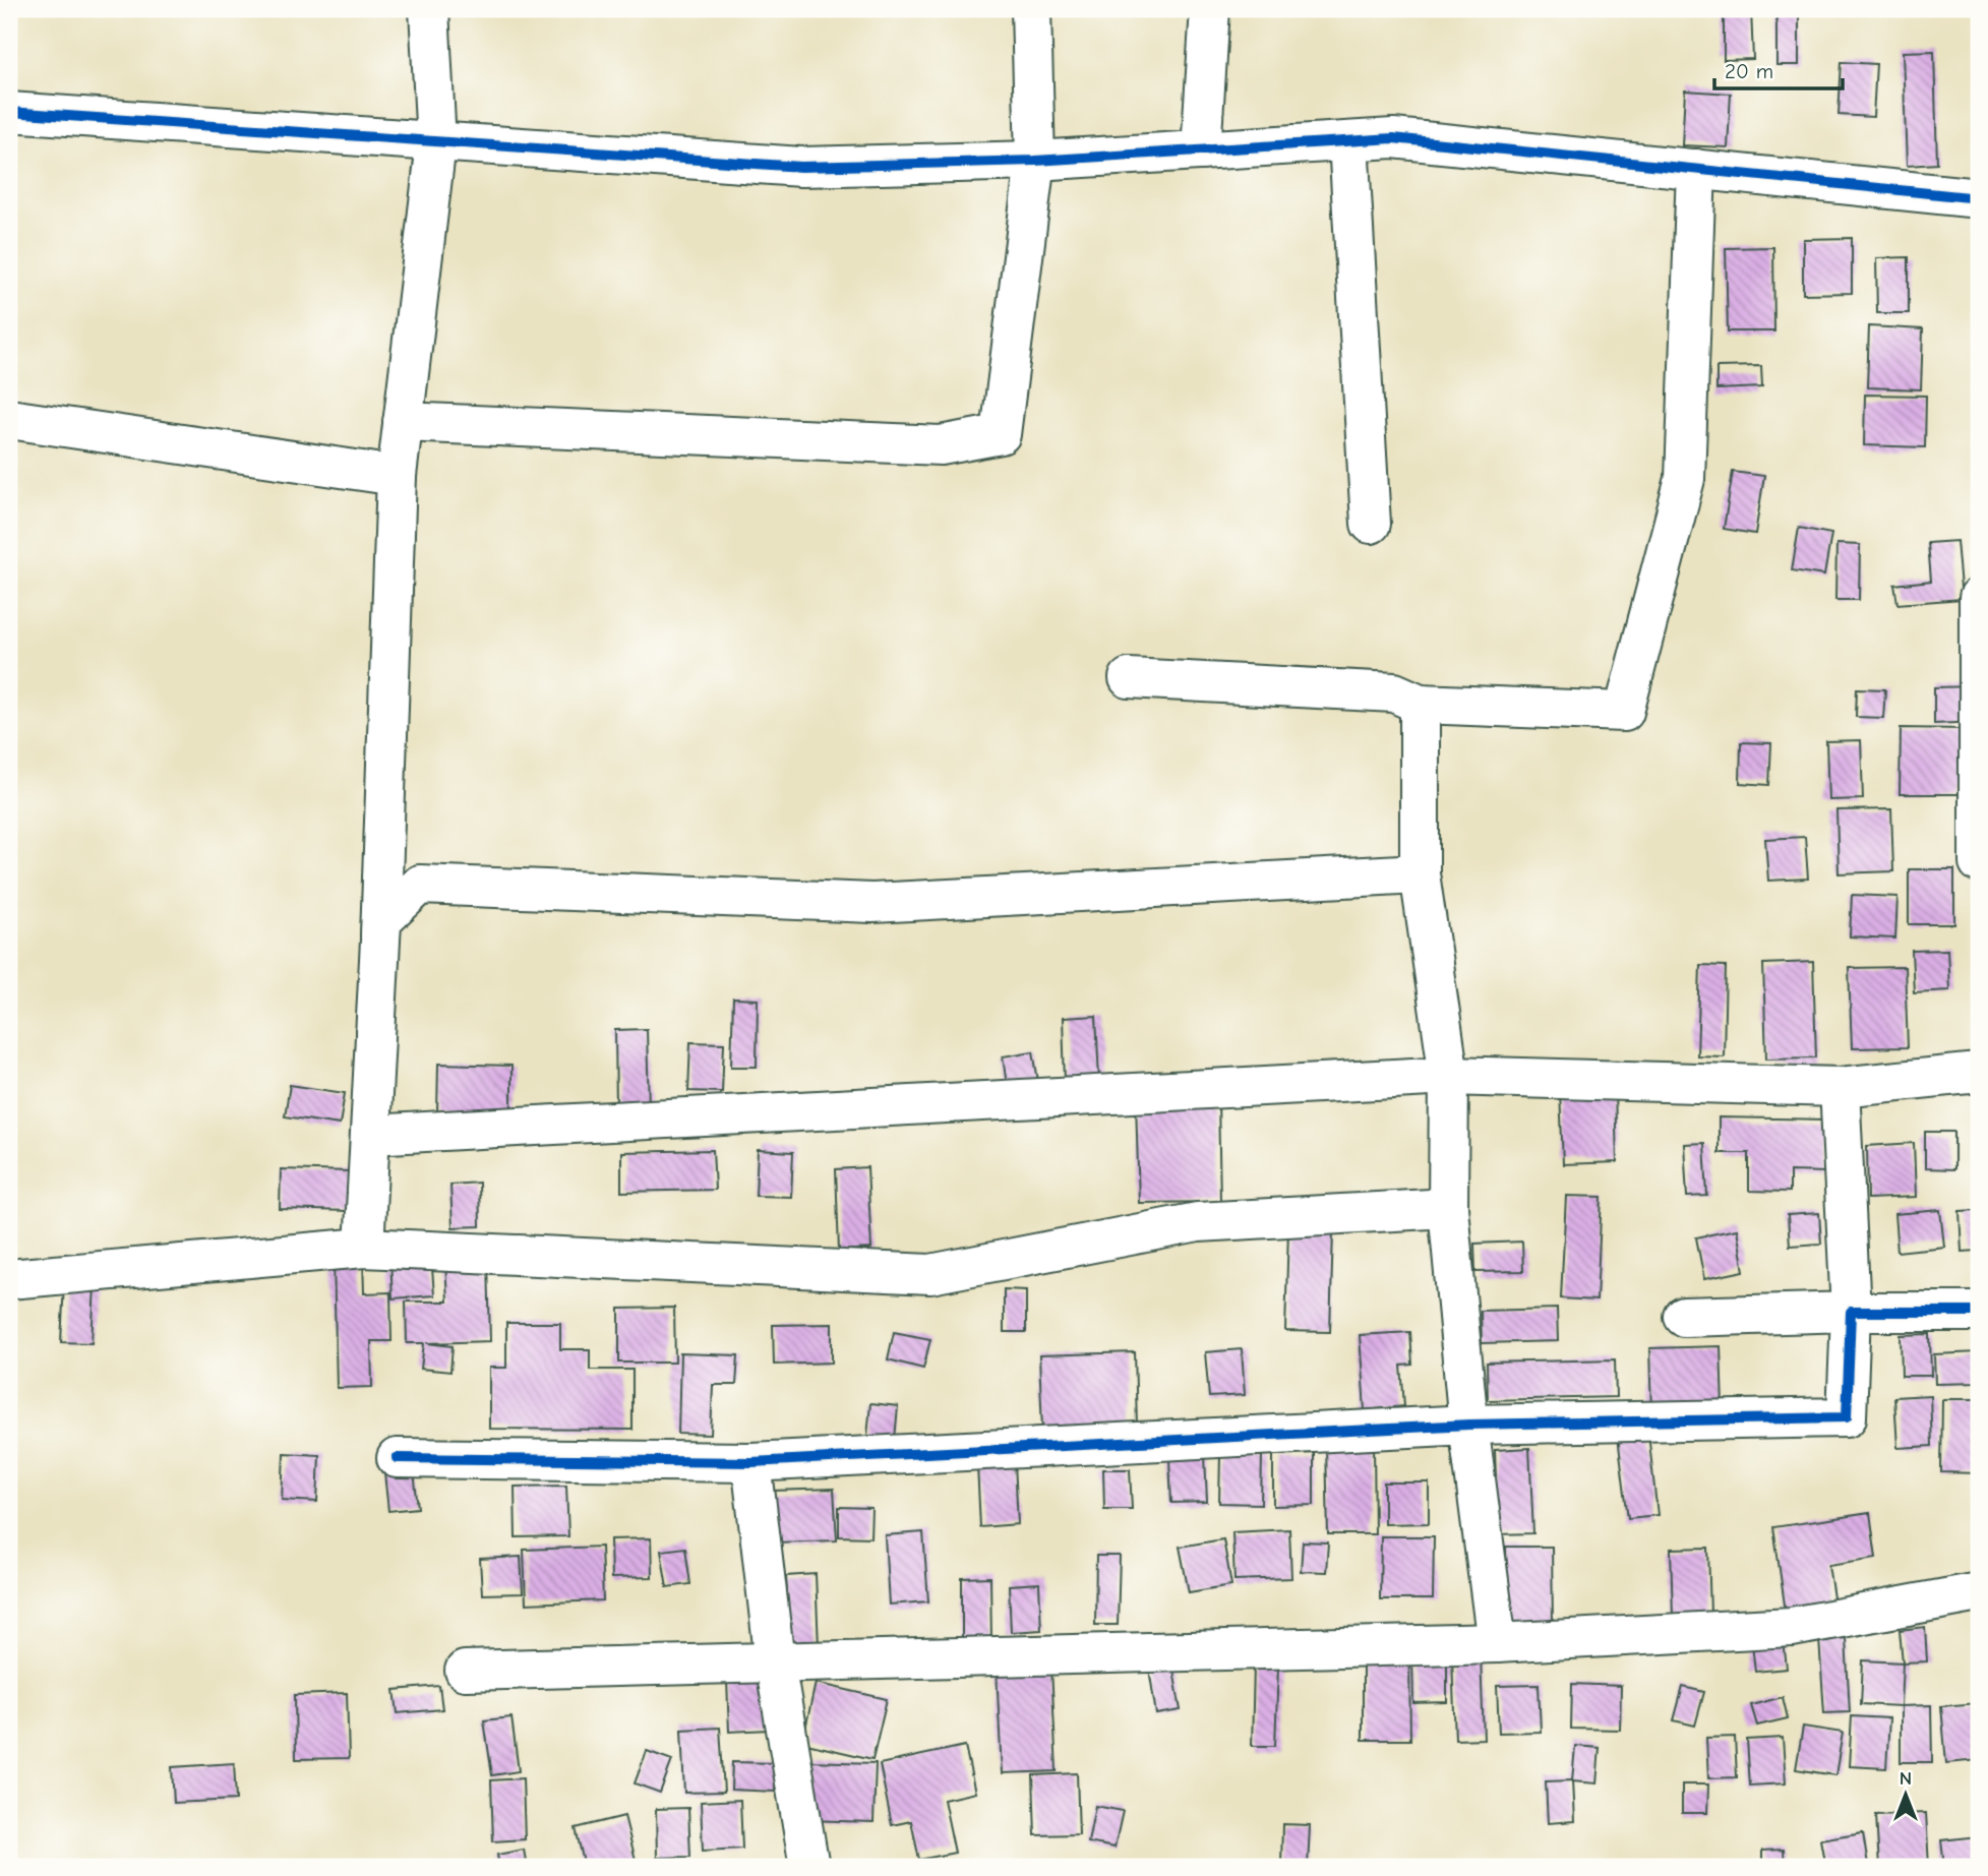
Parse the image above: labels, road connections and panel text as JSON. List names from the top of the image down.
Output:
{
  "scale_bar": "20 m",
  "north": "top"
}
